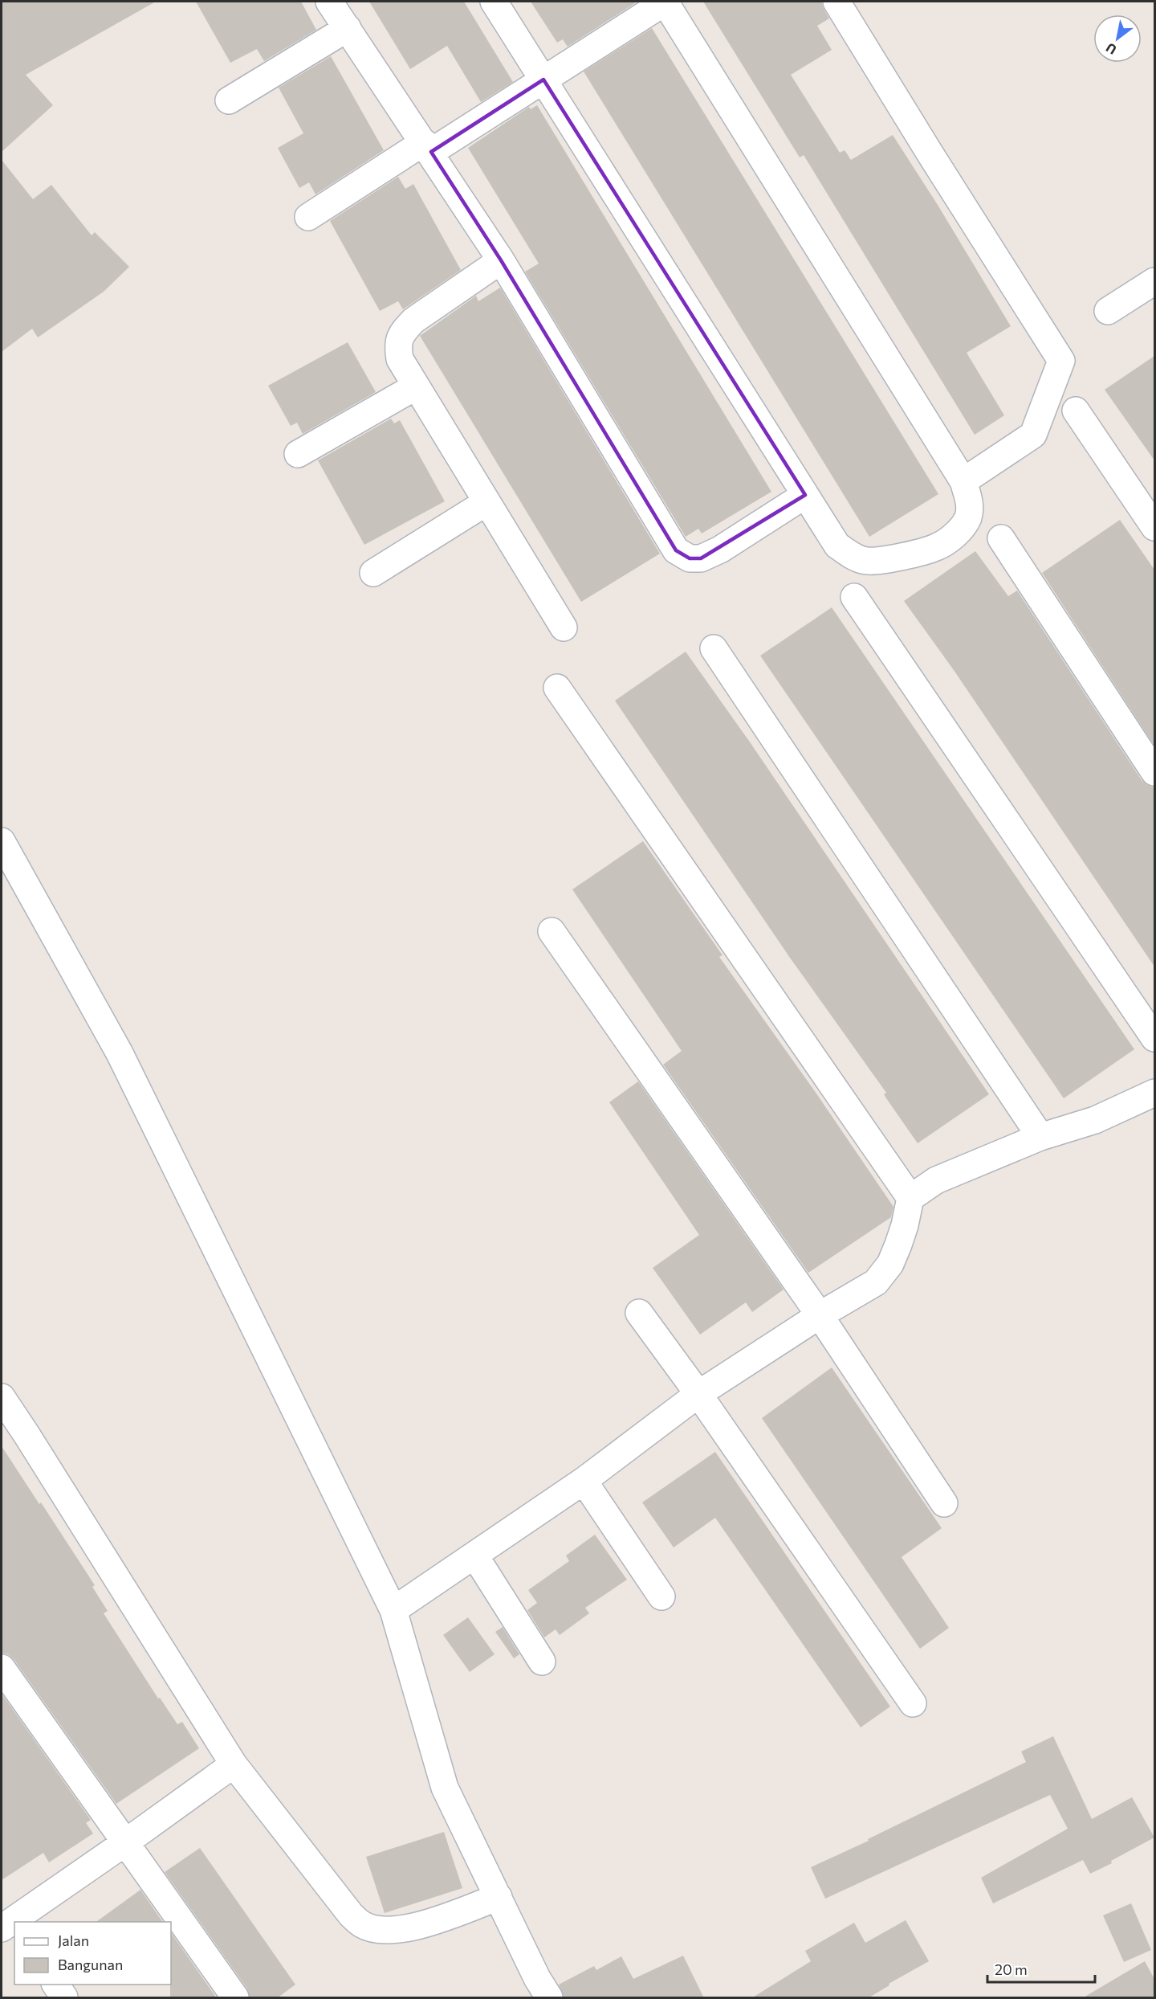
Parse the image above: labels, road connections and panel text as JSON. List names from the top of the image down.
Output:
{
  "legend": ["Jalan", "Bangunan"],
  "scale_bar": "20 m",
  "north": "bottom left"
}
